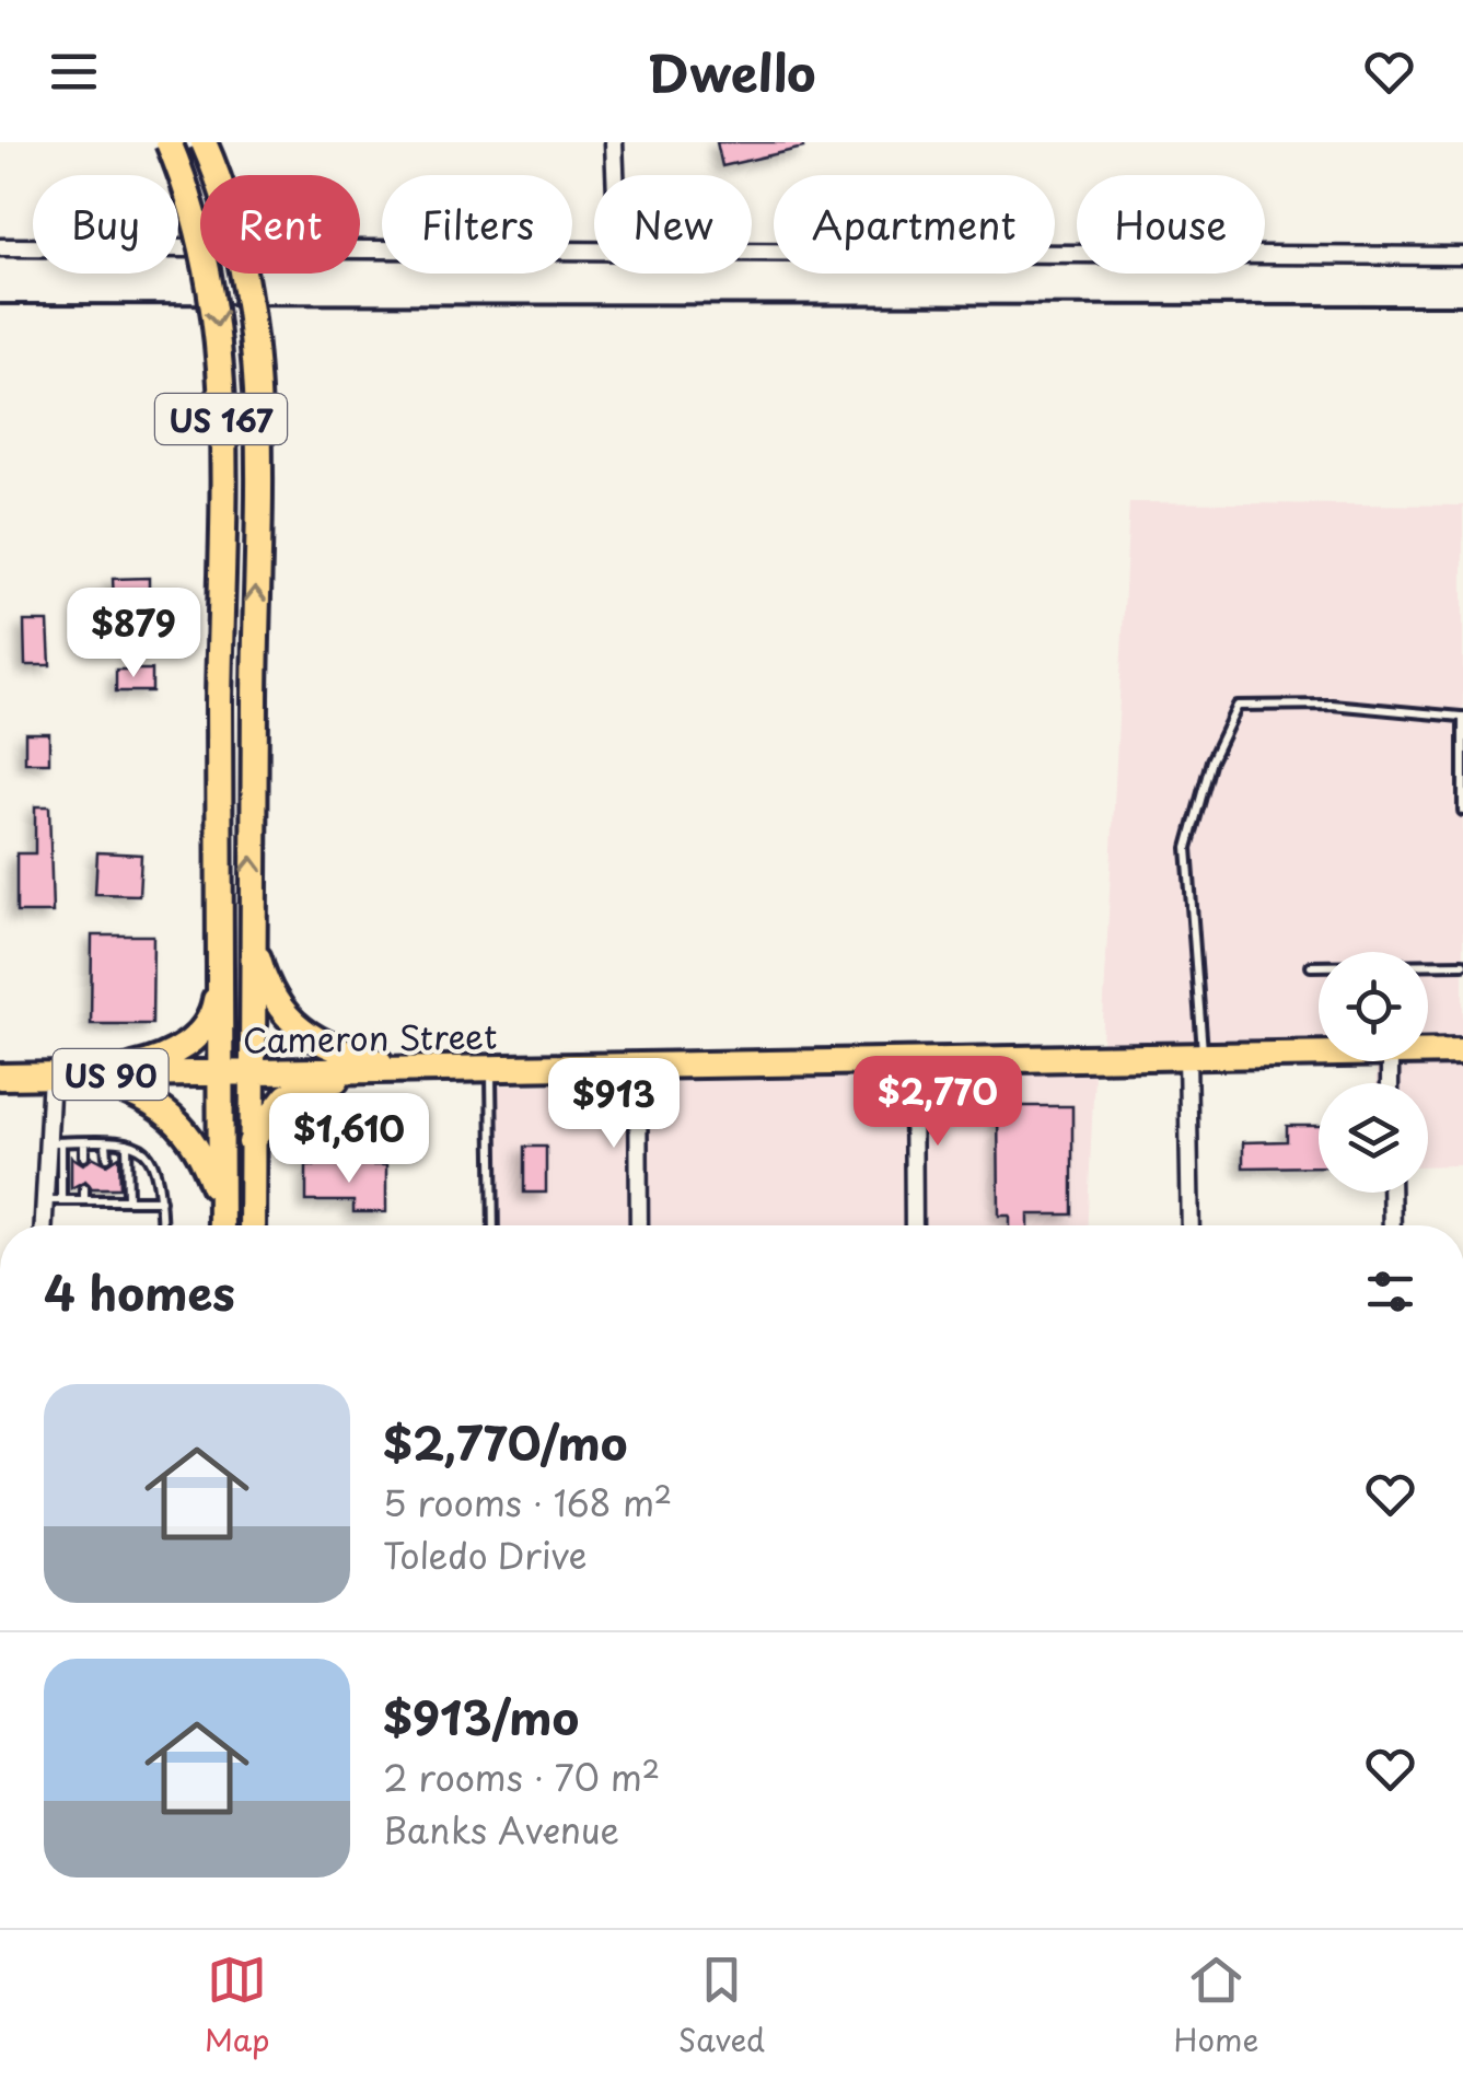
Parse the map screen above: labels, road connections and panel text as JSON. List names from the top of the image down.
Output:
{
  "streets": {
    "main road": ["US 167", "Cameron Street", "US 90"]
  },
  "crossings": [
    ["US 167", "Cameron Street"]
  ],
  "page": {
    "header": "Dwello",
    "chip": [
      "Buy",
      "Rent",
      "Filters",
      "New",
      "Apartment",
      "House"
    ],
    "price": [
      "$879",
      "$2,770",
      "$913",
      "$1,610"
    ],
    "heading": "4 homes",
    "list": [
      {
        "name": "$2,770/mo",
        "note": "5 rooms · 168 m² · Toledo Drive"
      },
      {
        "name": "$913/mo",
        "note": "2 rooms · 70 m² · Banks Avenue"
      }
    ],
    "tabs": ["Map", "Saved", "Home"]
  }
}
